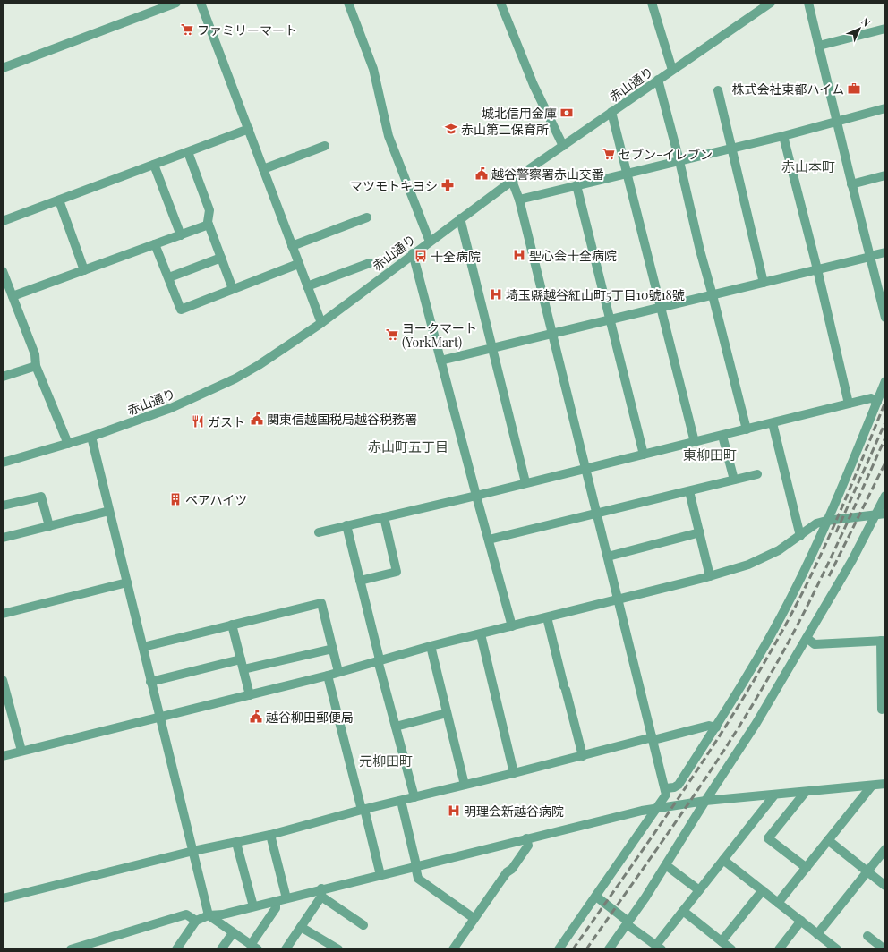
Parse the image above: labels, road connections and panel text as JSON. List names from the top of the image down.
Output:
{
  "streets": {
    "street": ["赤山通り"]
  },
  "districts": [
    "赤山本町",
    "赤山町五丁目",
    "東柳田町",
    "元柳田町"
  ],
  "places": {
    "supermarket": ["ファミリーマート", "セブン-イレブン", "ヨークマート (YorkMart)"],
    "office": ["株式会社東都ハイム"],
    "bank": ["城北信用金庫"],
    "school or university": ["赤山第二保育所"],
    "public building": ["越谷警察署赤山交番", "関東信越国税局越谷税務署", "越谷柳田郵便局"],
    "pharmacy": ["マツモトキヨシ"],
    "hospital": ["聖心会十全病院", "埼玉縣越谷紅山町5丁目10號18號", "明理会新越谷病院"],
    "bus stop": ["十全病院"],
    "restaurant": ["ガスト"],
    "building": ["ペアハイツ"]
  },
  "north": "top right"
}
